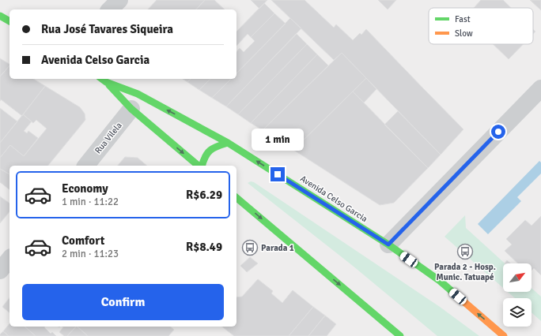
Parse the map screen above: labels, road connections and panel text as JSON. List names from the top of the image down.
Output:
{
  "streets": {
    "main road": ["Avenida Celso Garcia"],
    "street": ["Rua Vilela"]
  },
  "crossings": [
    ["Rua Vilela", "Avenida Celso Garcia"]
  ],
  "places": {
    "bus stop": ["Parada 1", "Parada 2 - Hosp. Munic. Tatuapé"]
  },
  "legend": ["Fast", "Slow"],
  "north": "top right",
  "page": {
    "banner": ["Rua José Tavares Siqueira", "Avenida Celso Garcia"],
    "bubble": "1 min",
    "list": [
      {
        "name": "Economy",
        "note": "1 min · 11:22",
        "value": "R$6.29"
      },
      {
        "name": "Comfort",
        "note": "2 min · 11:23",
        "value": "R$8.49"
      }
    ],
    "buttons": "Confirm"
  }
}
